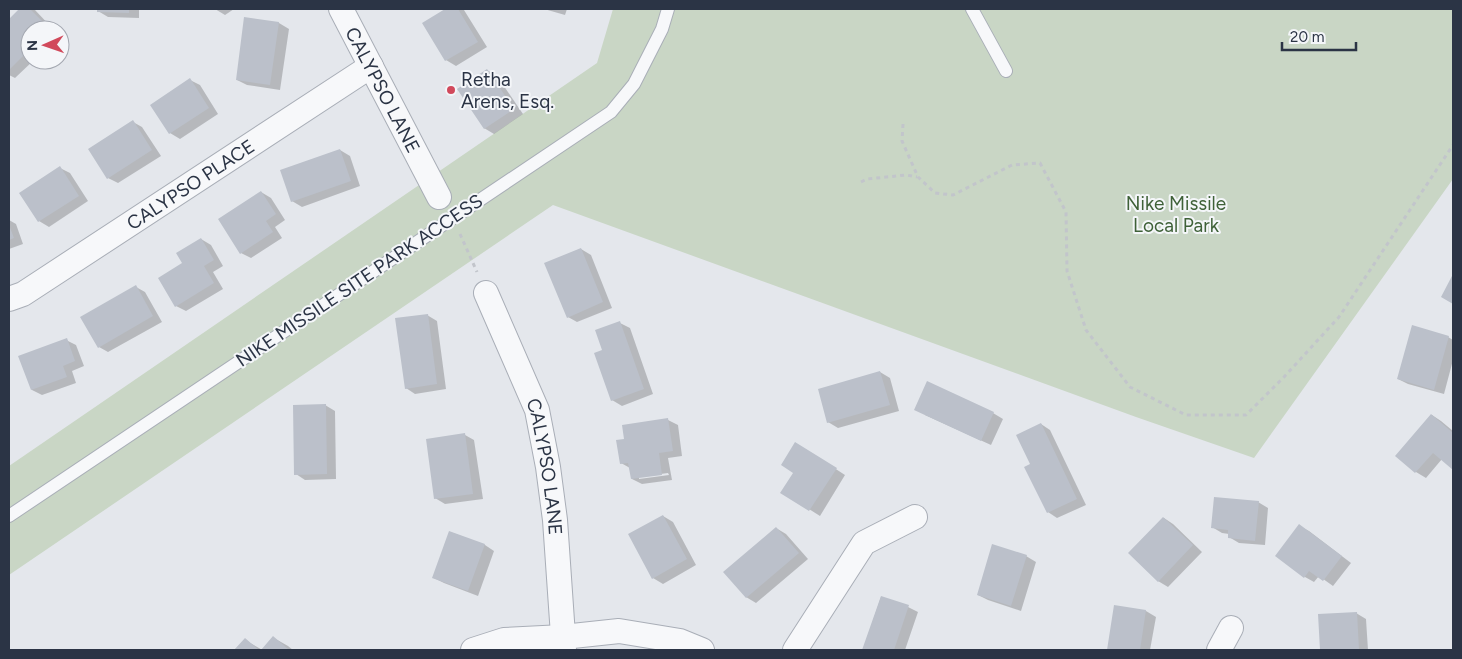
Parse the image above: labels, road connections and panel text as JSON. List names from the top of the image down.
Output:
{
  "streets": {
    "street": ["CALYPSO LANE", "CALYPSO PLACE"],
    "lane": ["NIKE MISSILE SITE PARK ACCESS"]
  },
  "crossings": [
    ["CALYPSO LANE", "CALYPSO PLACE"]
  ],
  "parks": ["Nike Missile Local Park"],
  "places": ["Retha Arens, Esq."],
  "scale_bar": "20 m",
  "north": "left"
}
